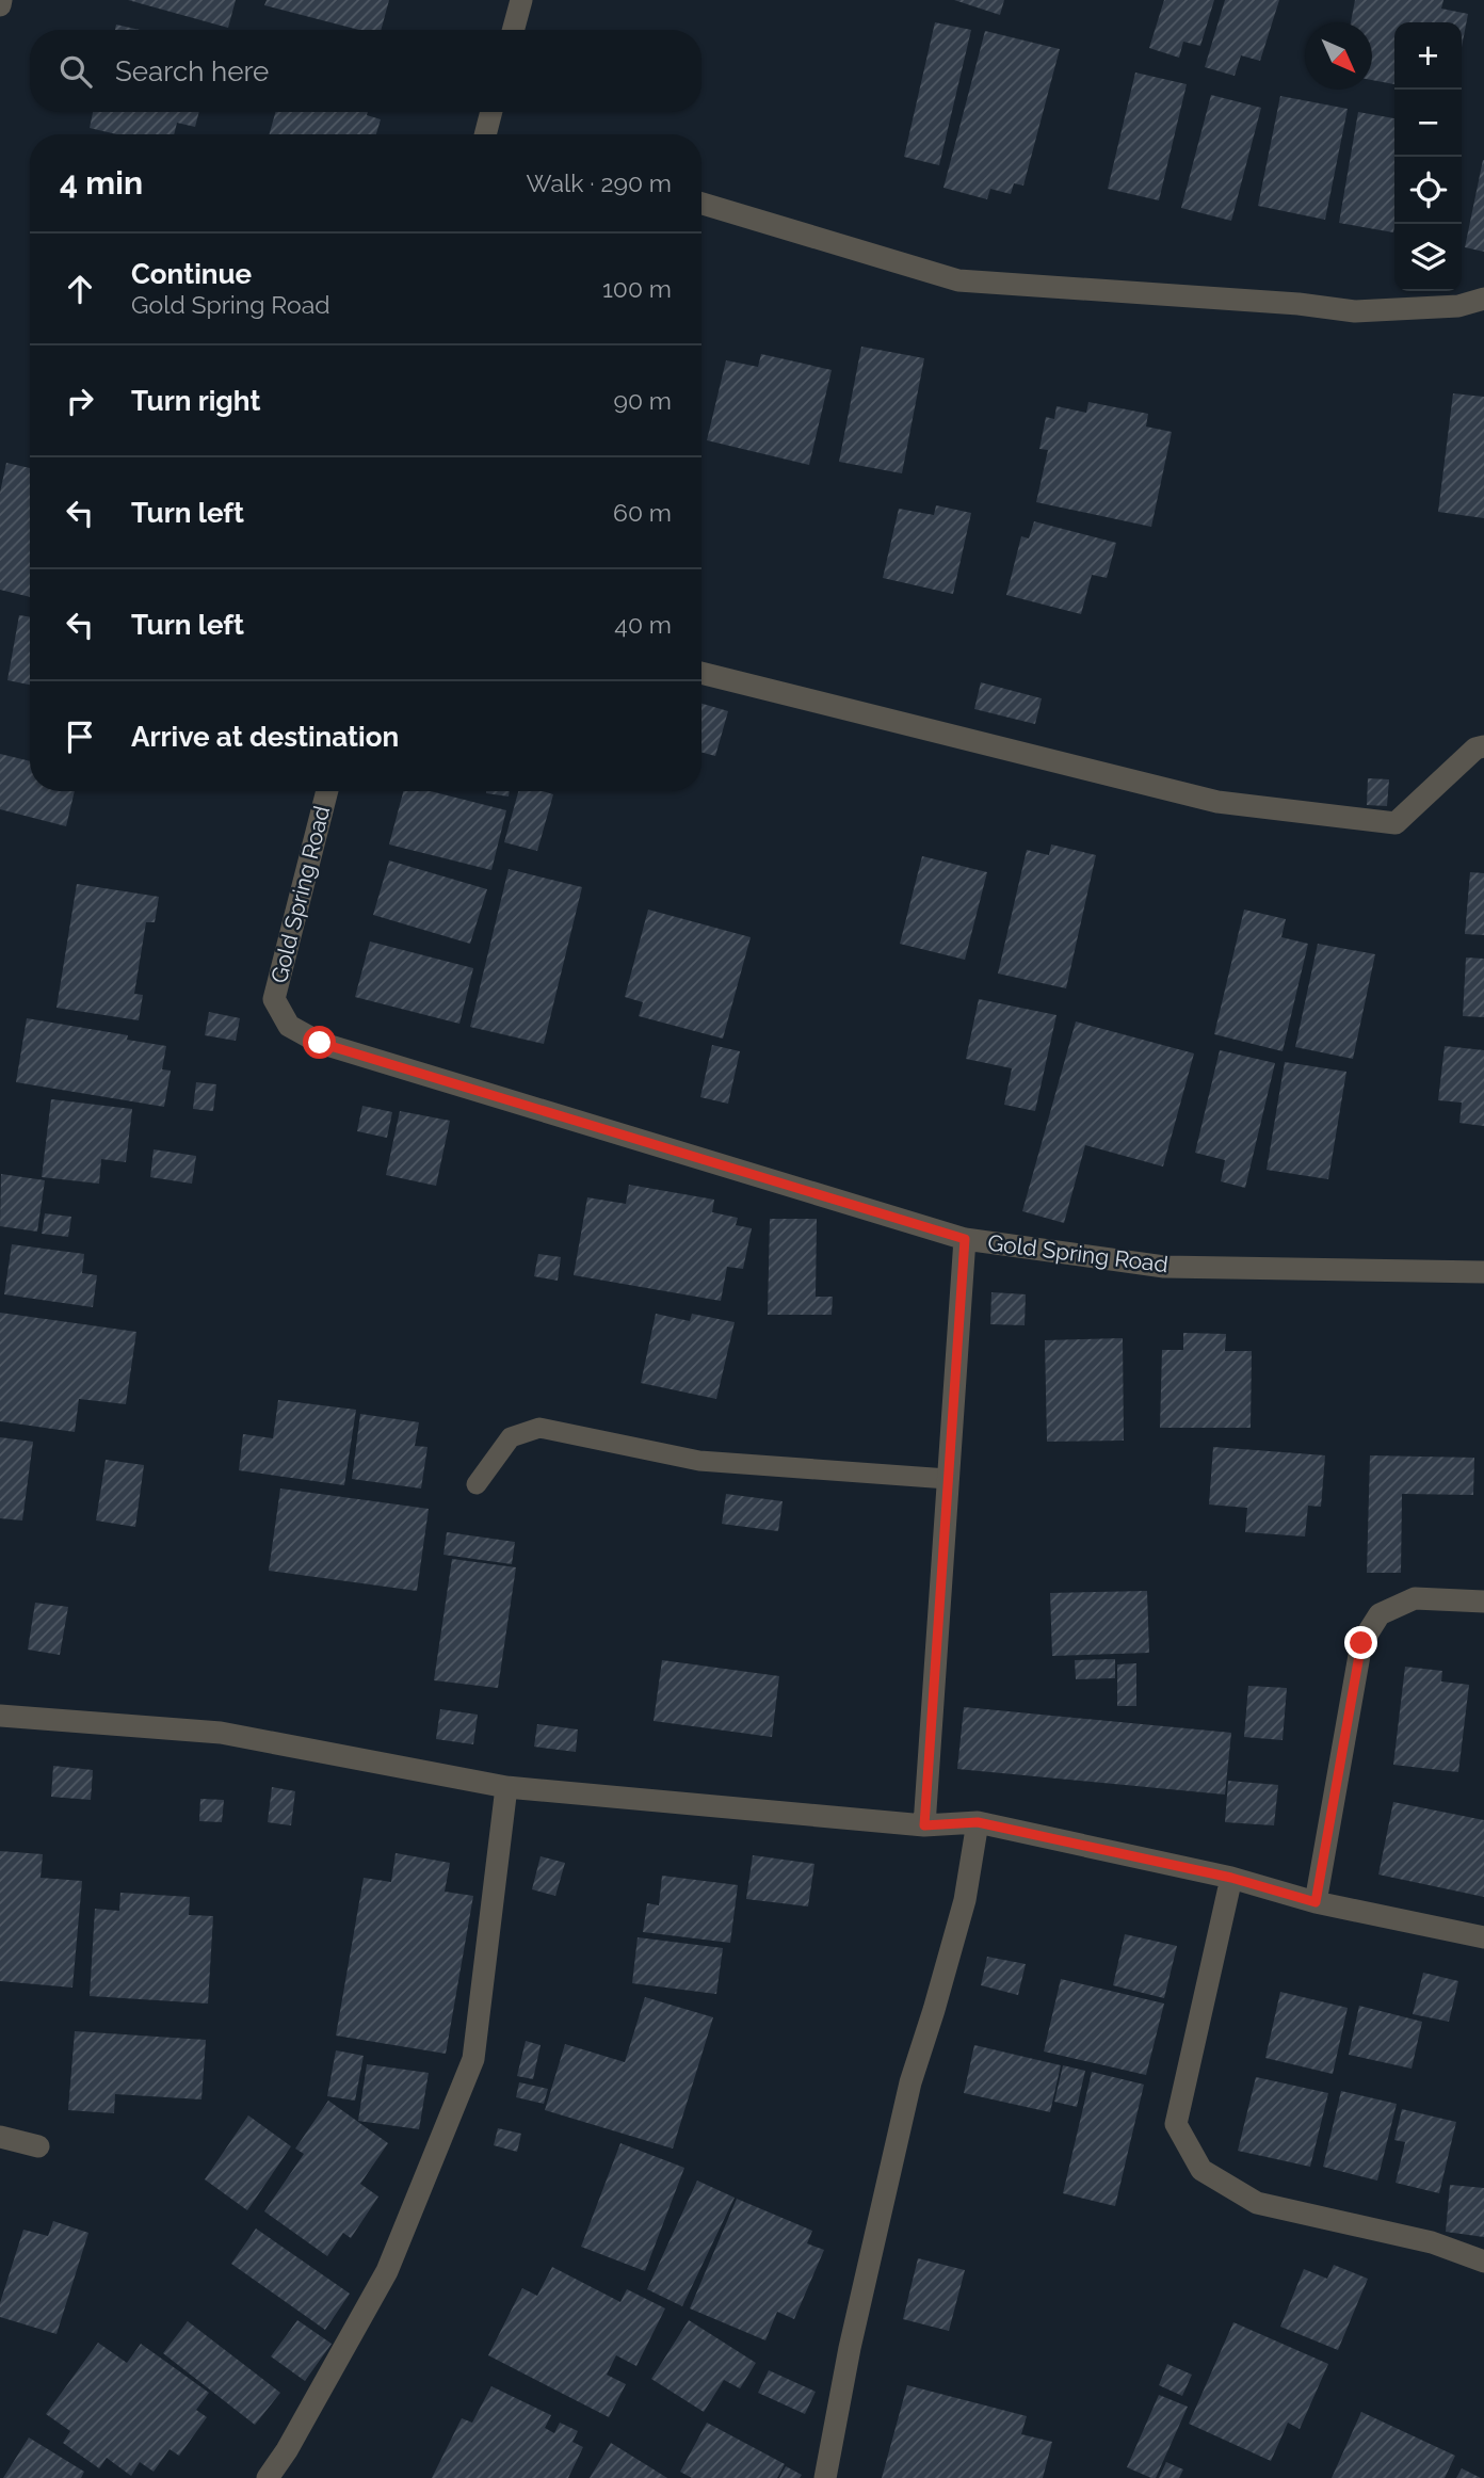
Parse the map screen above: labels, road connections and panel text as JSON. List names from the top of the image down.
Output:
{
  "streets": {
    "street": ["Gold Spring Road"]
  },
  "north": "bottom right",
  "page": {
    "map_buttons": ["+", "−"],
    "search": "Search here",
    "heading": ["4 min", "Walk · 290 m"],
    "list": [
      ["Continue", "Gold Spring Road", "100 m"],
      ["Turn right", "90 m"],
      ["Turn left", "60 m"],
      ["Turn left", "40 m"],
      "Arrive at destination"
    ]
  }
}
